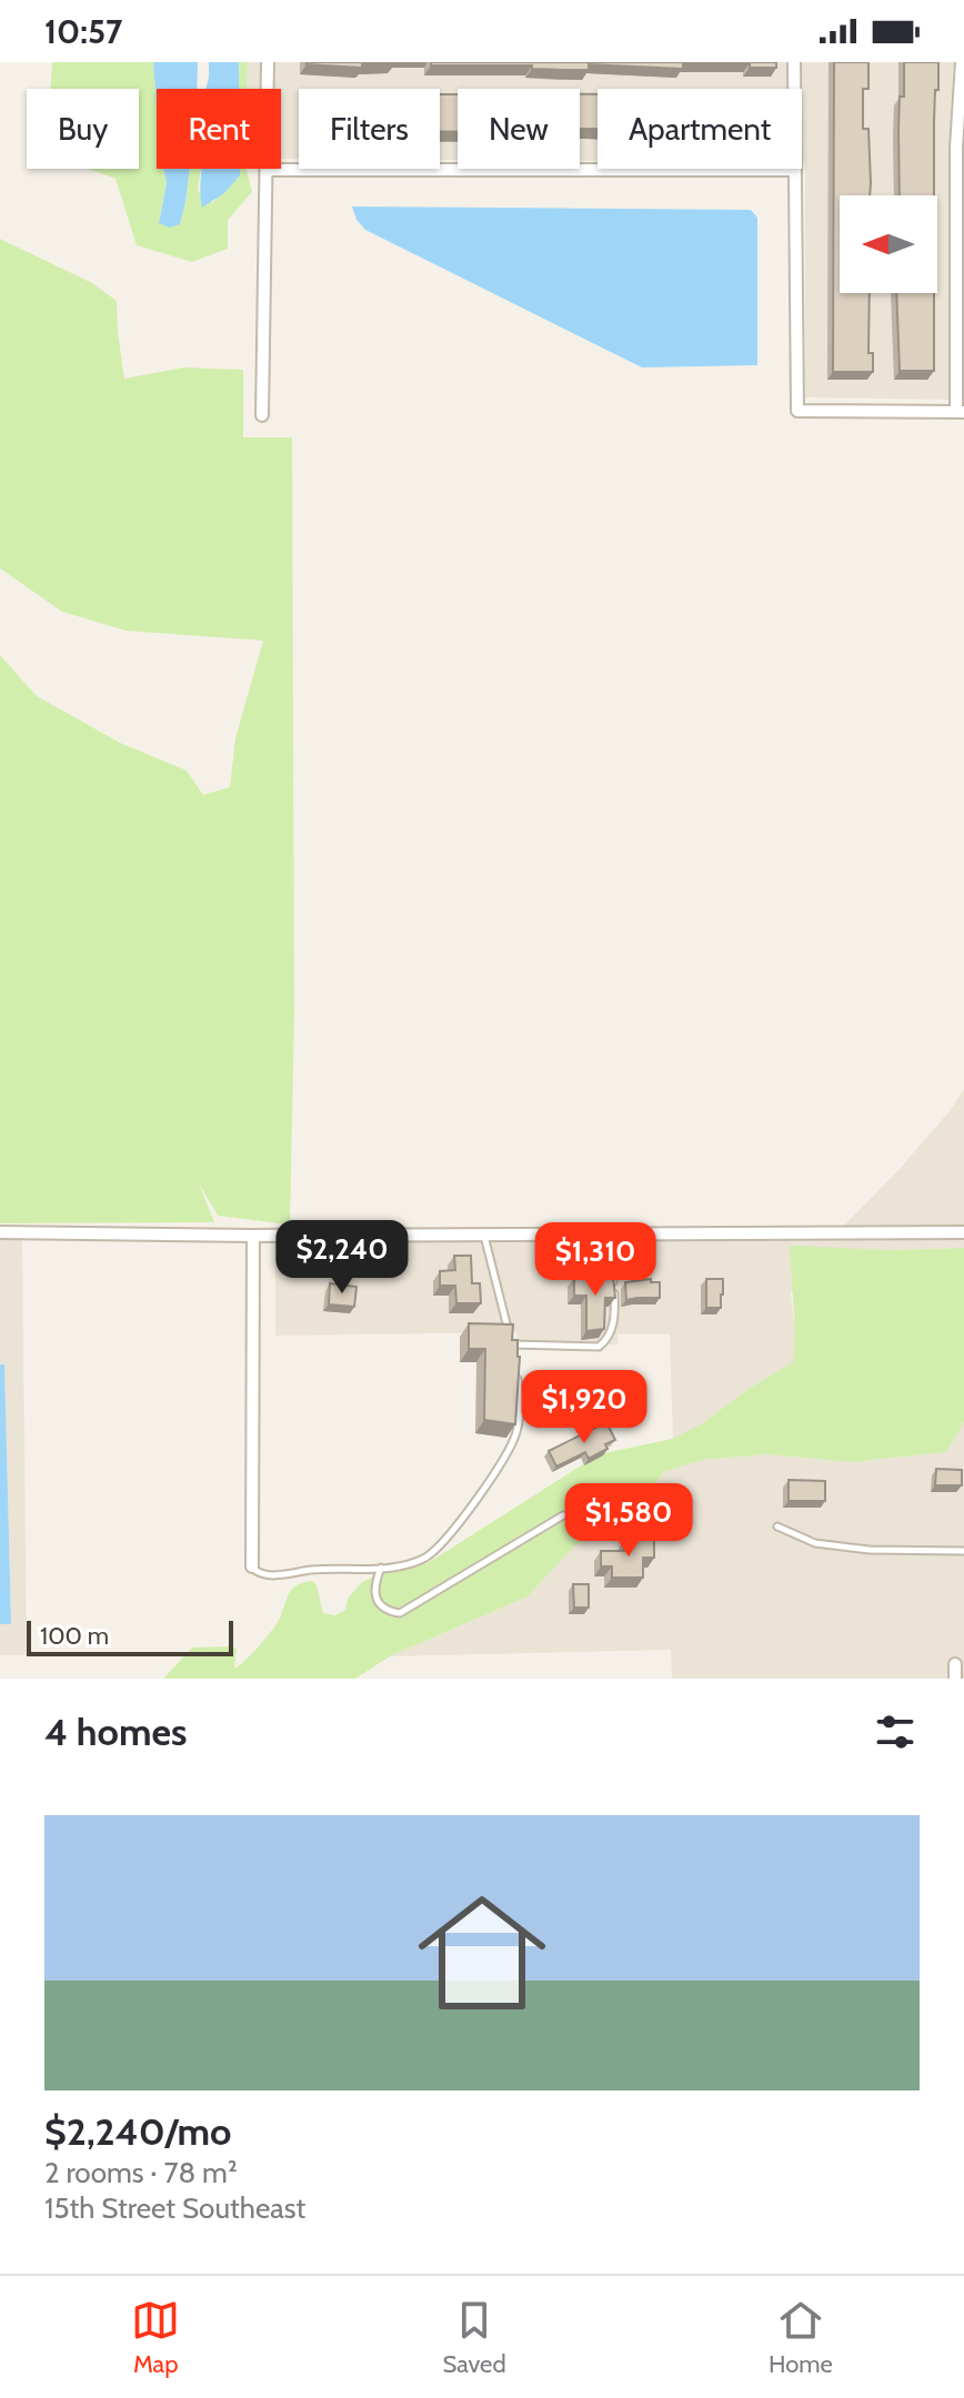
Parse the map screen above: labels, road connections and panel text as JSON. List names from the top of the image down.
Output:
{
  "scale_bar": "100 m",
  "north": "left",
  "page": {
    "status": "10:57",
    "chip": [
      "Buy",
      "Rent",
      "Filters",
      "New",
      "Apartment"
    ],
    "price": [
      "$2,240",
      "$1,310",
      "$1,920",
      "$1,580"
    ],
    "scale": "100 m",
    "heading": "4 homes",
    "list": [
      {
        "name": "$2,240/mo",
        "note": "2 rooms · 78 m² · 15th Street Southeast"
      }
    ],
    "tabs": ["Map", "Saved", "Home"]
  }
}
